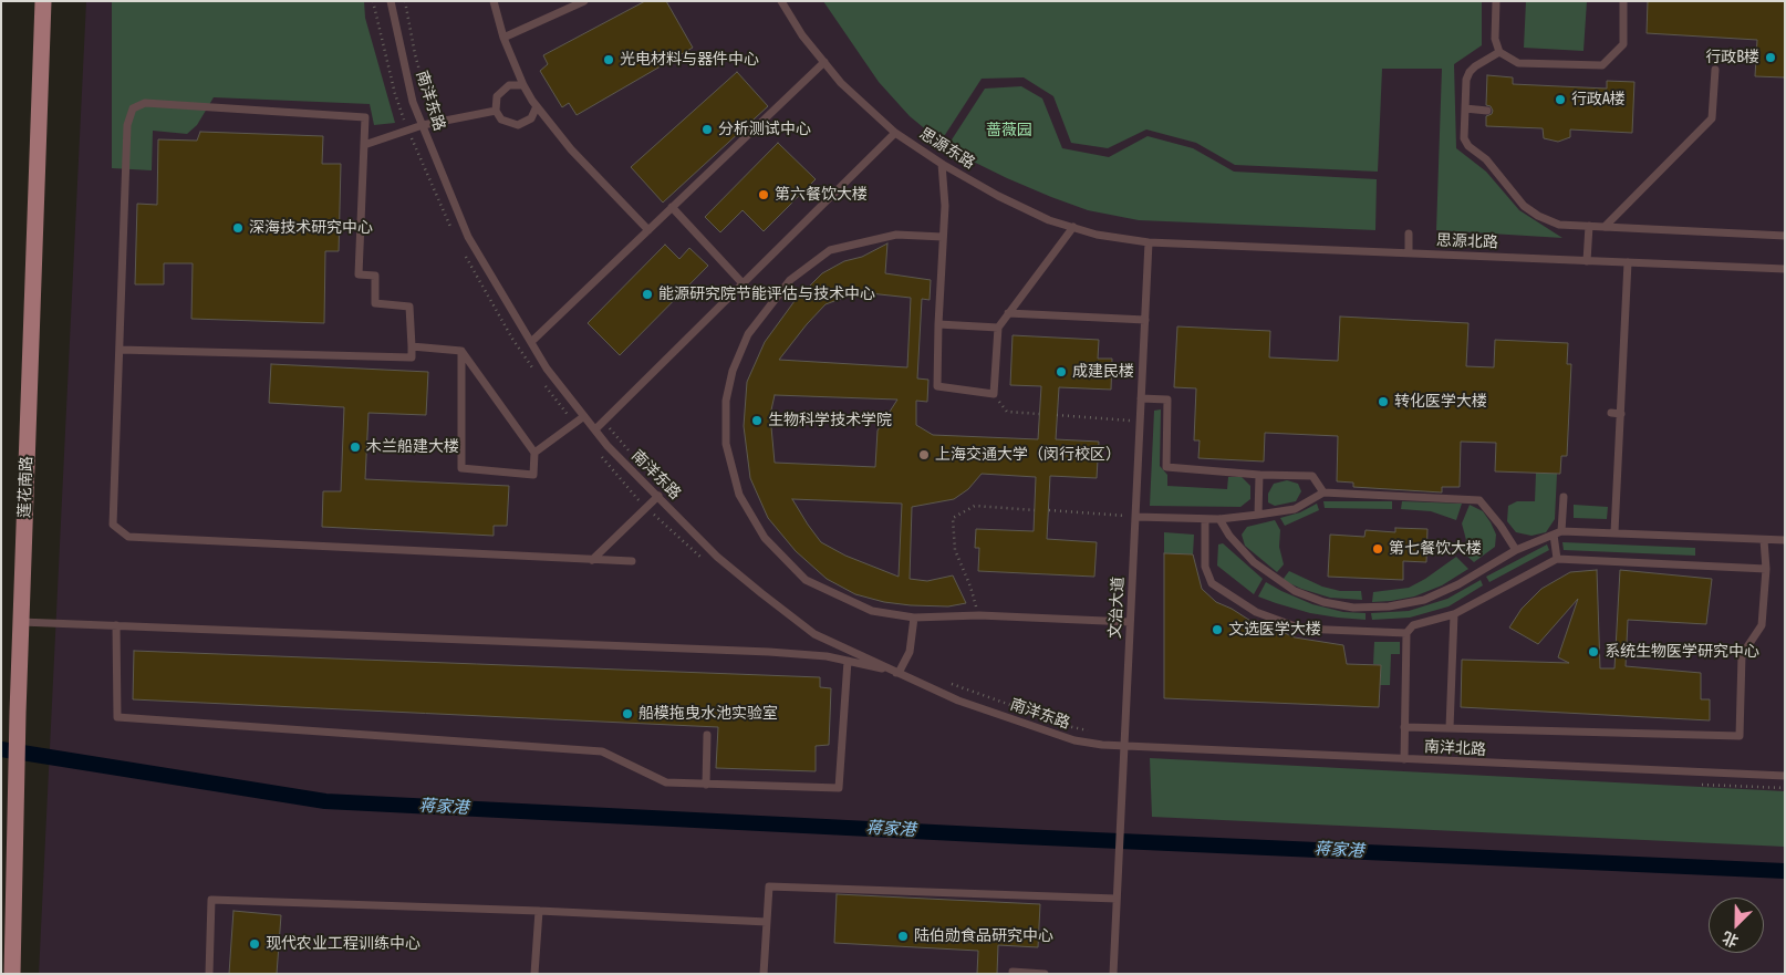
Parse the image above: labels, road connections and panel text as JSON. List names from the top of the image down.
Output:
{
  "streets": {
    "main road": ["莲花南路"],
    "lane": [
      "南洋东路",
      "思源东路",
      "思源北路",
      "文治大道",
      "南洋北路"
    ]
  },
  "crossings": [
    ["南洋东路", "文治大道"],
    ["南洋东路", "南洋北路"],
    ["思源东路", "思源北路"],
    ["思源东路", "文治大道"],
    ["思源北路", "文治大道"],
    ["文治大道", "南洋北路"]
  ],
  "water": ["蒋家港"],
  "parks": ["蔷薇园"],
  "places": [
    "行政B楼",
    "光电材料与器件中心",
    "行政A楼",
    "分析测试中心",
    "第六餐饮大楼",
    "深海技术研究中心",
    "能源研究院节能评估与技术中心",
    "成建民楼",
    "转化医学大楼",
    "生物科学技术学院",
    "木兰船建大楼",
    "上海交通大学（闵行校区）",
    "第七餐饮大楼",
    "文选医学大楼",
    "系统生物医学研究中心",
    "船模拖曳水池实验室",
    "陆伯勋食品研究中心",
    "现代农业工程训练中心"
  ],
  "north": "bottom left"
}
